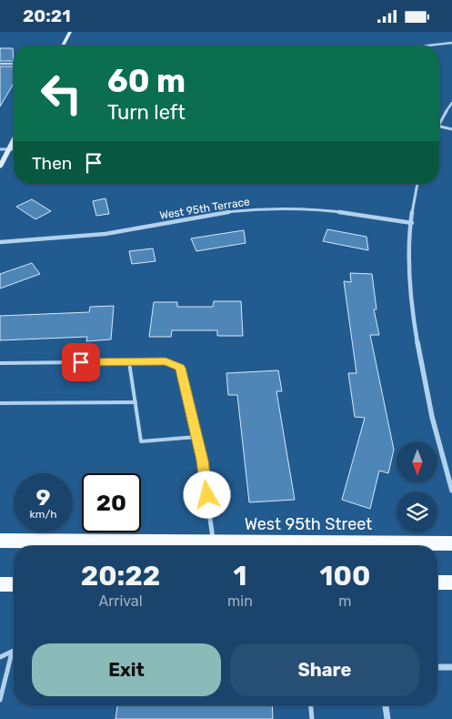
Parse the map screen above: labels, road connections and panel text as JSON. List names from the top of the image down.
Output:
{
  "streets": {
    "main road": ["West 95th Street"],
    "street": ["West 95th Terrace"]
  },
  "north": "bottom",
  "page": {
    "status": "20:21",
    "turn": ["60 m", "Turn left"],
    "then": "Then",
    "speed": "9 km/h",
    "limit": "20",
    "eta": [
      "20:22",
      "Arrival",
      "1",
      "min",
      "100",
      "m"
    ],
    "buttons": ["Exit", "Share"]
  }
}
